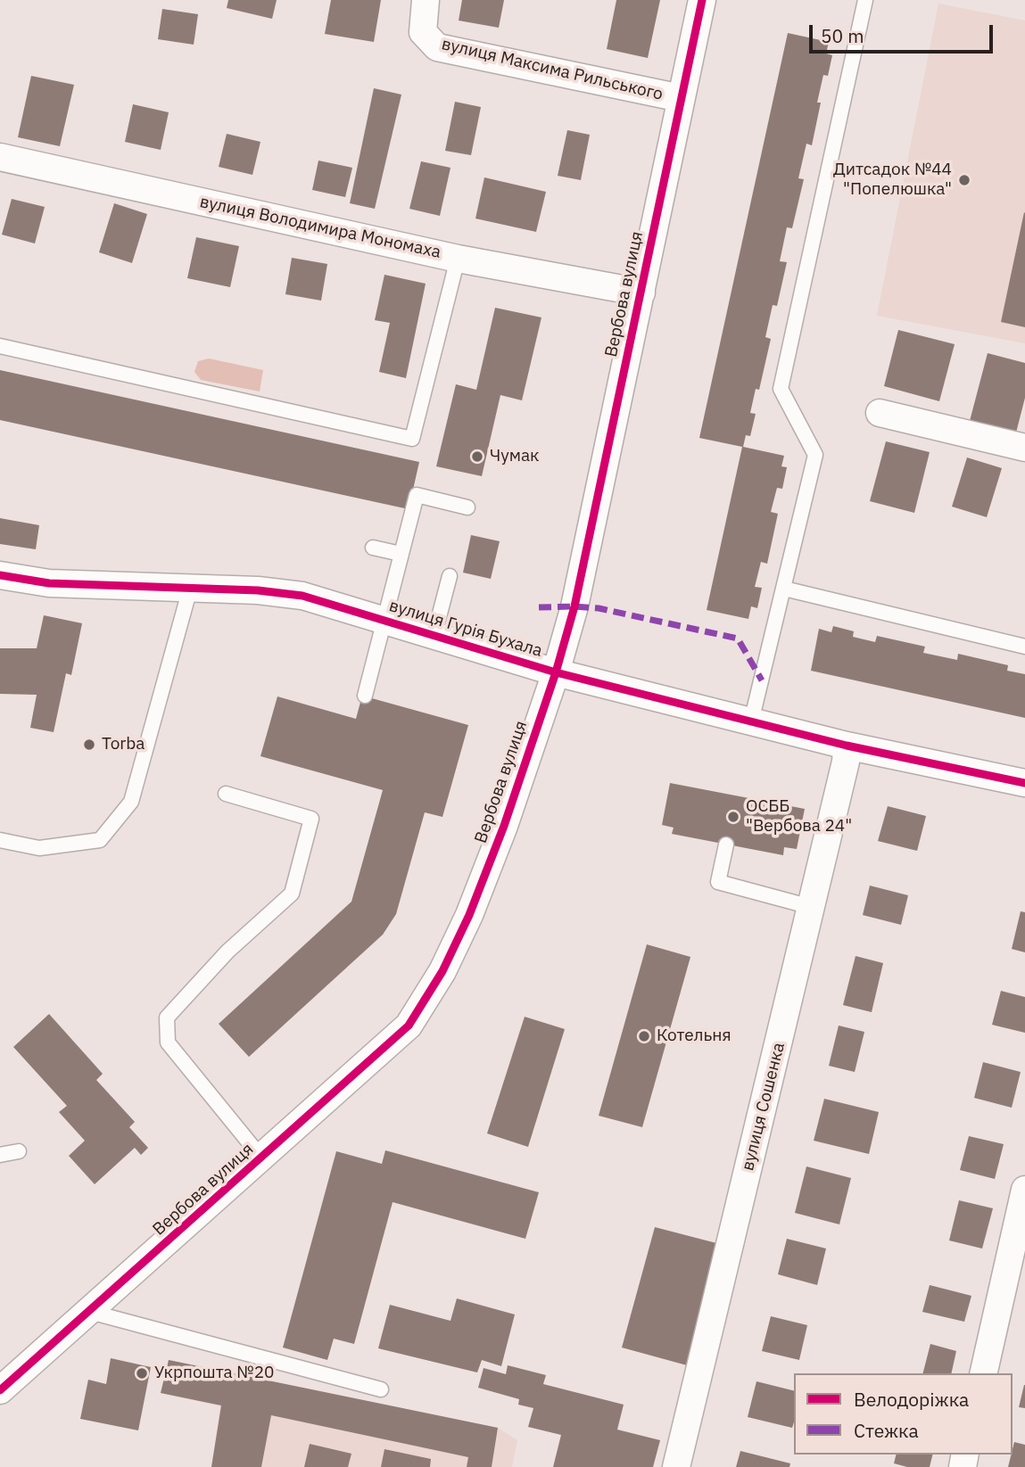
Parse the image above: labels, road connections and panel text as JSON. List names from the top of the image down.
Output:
{
  "streets": {
    "street": [
      "вулиця Максима Рильського",
      "вулиця Володимира Мономаха",
      "Вербова вулиця",
      "вулиця Гурія Бухала",
      "вулиця Сошенка"
    ]
  },
  "crossings": [
    ["вулиця Максима Рильського", "Вербова вулиця"],
    ["вулиця Володимира Мономаха", "Вербова вулиця"],
    ["Вербова вулиця", "вулиця Гурія Бухала"],
    ["вулиця Гурія Бухала", "вулиця Сошенка"]
  ],
  "places": [
    "Дитсадок №44 \"Попелюшка\"",
    "Чумак",
    "Torba",
    "ОСББ \"Вербова 24\"",
    "Котельня",
    "Укрпошта №20"
  ],
  "legend": ["Велодоріжка", "Стежка"],
  "scale_bar": "50 m"
}
